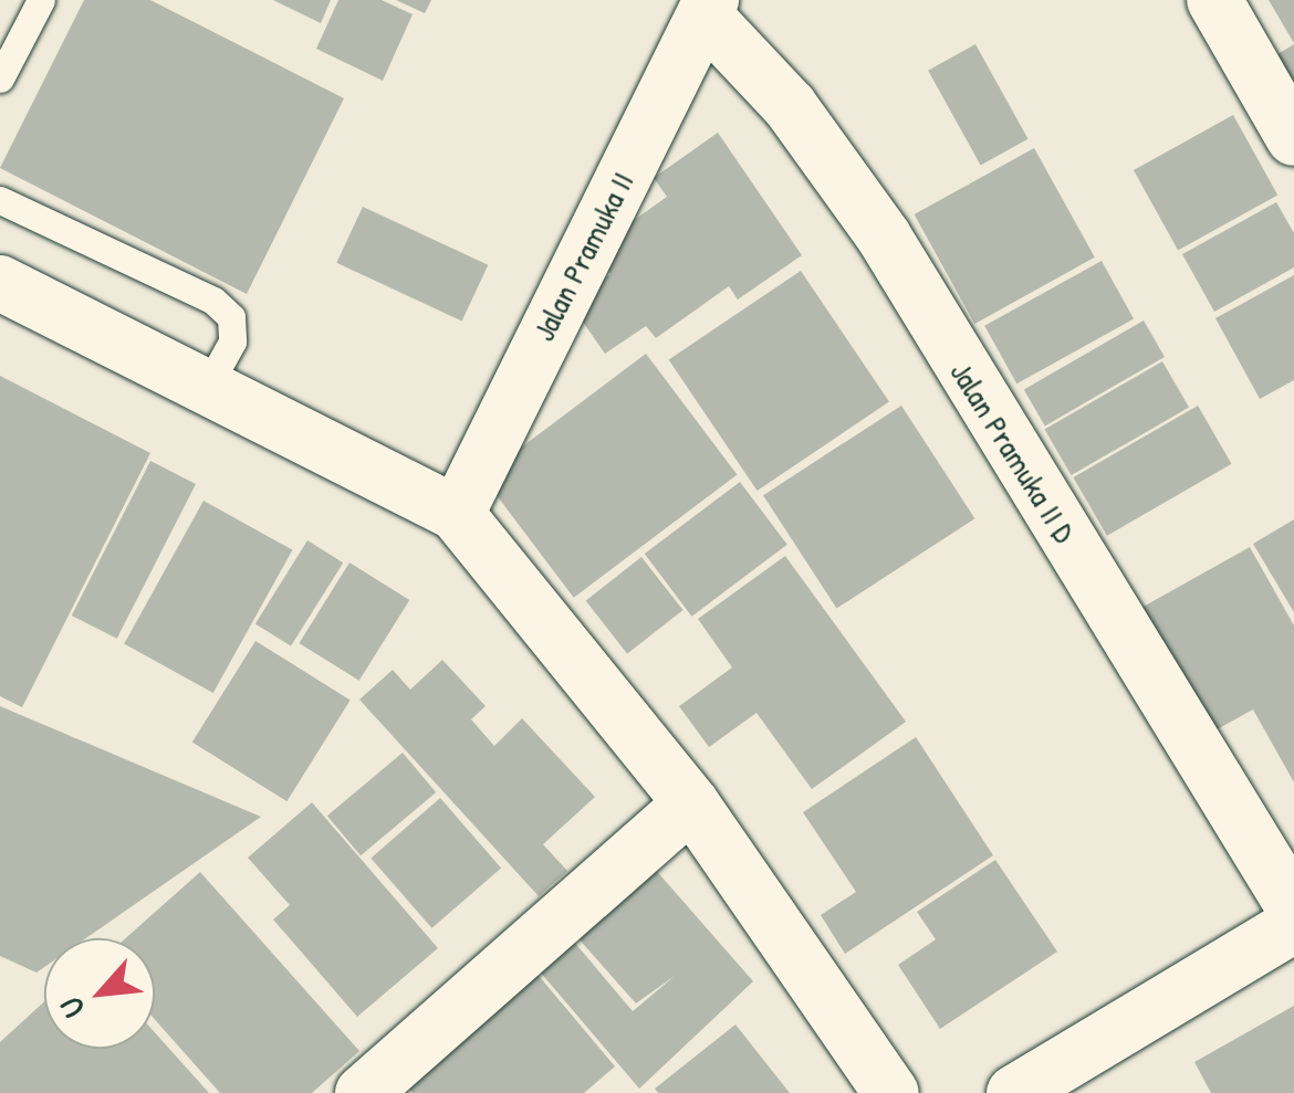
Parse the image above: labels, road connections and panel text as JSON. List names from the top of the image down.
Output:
{
  "streets": {
    "street": ["Jalan Pramuka II", "Jalan Pramuka II D"]
  },
  "crossings": [
    ["Jalan Pramuka II", "Jalan Pramuka II D"]
  ],
  "north": "bottom left"
}
